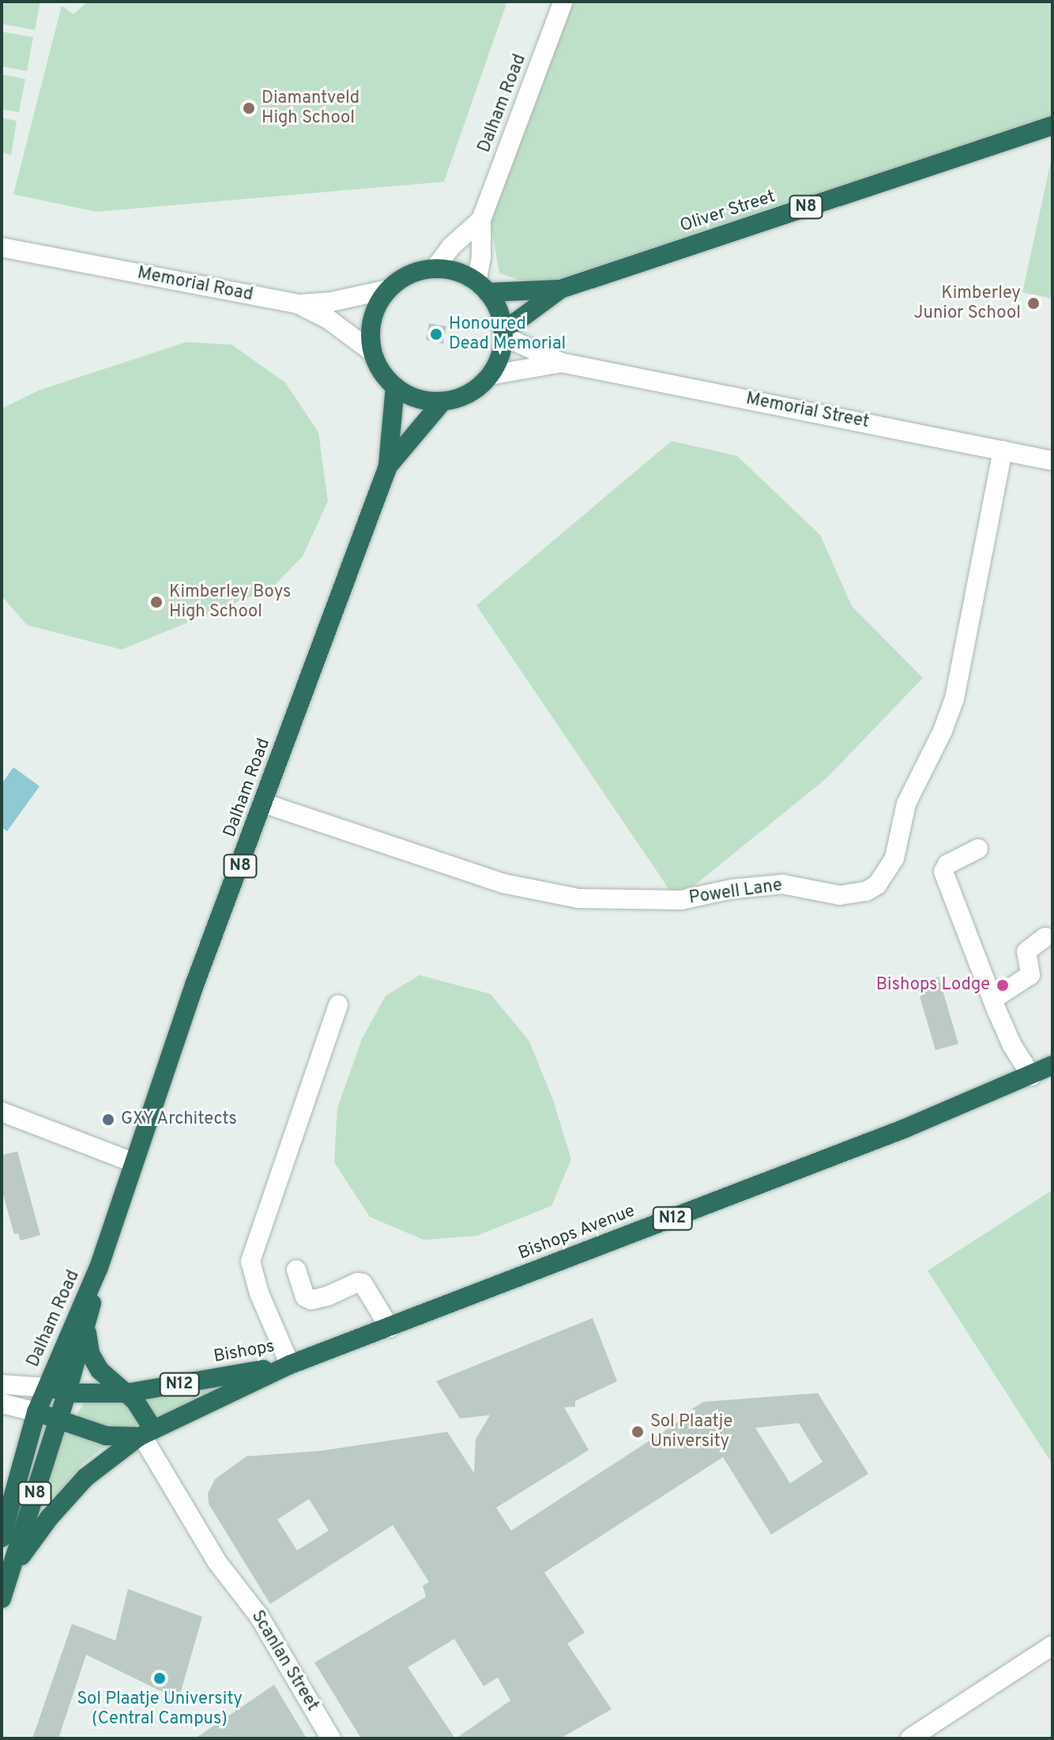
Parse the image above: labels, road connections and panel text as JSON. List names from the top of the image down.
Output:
{
  "streets": {
    "highway": [
      "Dalham Road",
      "N8",
      "Oliver Street",
      "N12",
      "Bishops Avenue",
      "Bishops"
    ],
    "street": [
      "Memorial Road",
      "Memorial Street",
      "Powell Lane",
      "Scanlan Street"
    ]
  },
  "crossings": [
    ["Dalham Road", "N8"],
    ["Dalham Road", "Oliver Street"],
    ["Dalham Road", "Memorial Road"],
    ["Dalham Road", "Memorial Street"],
    ["Dalham Road", "Powell Lane"],
    ["Dalham Road", "Bishops"],
    ["N8", "Oliver Street"],
    ["N8", "Memorial Road"],
    ["N8", "Memorial Street"],
    ["N8", "Bishops"],
    ["Oliver Street", "Memorial Road"],
    ["Oliver Street", "Memorial Street"],
    ["Memorial Road", "Memorial Street"],
    ["Memorial Street", "Powell Lane"],
    ["Bishops Avenue", "Bishops"],
    ["Bishops", "Scanlan Street"]
  ],
  "places": [
    "Diamantveld High School",
    "Kimberley Junior School",
    "Honoured Dead Memorial",
    "Kimberley Boys High School",
    "Bishops Lodge",
    "GXY Architects",
    "Sol Plaatje University",
    "Sol Plaatje University (Central Campus)"
  ]
}
